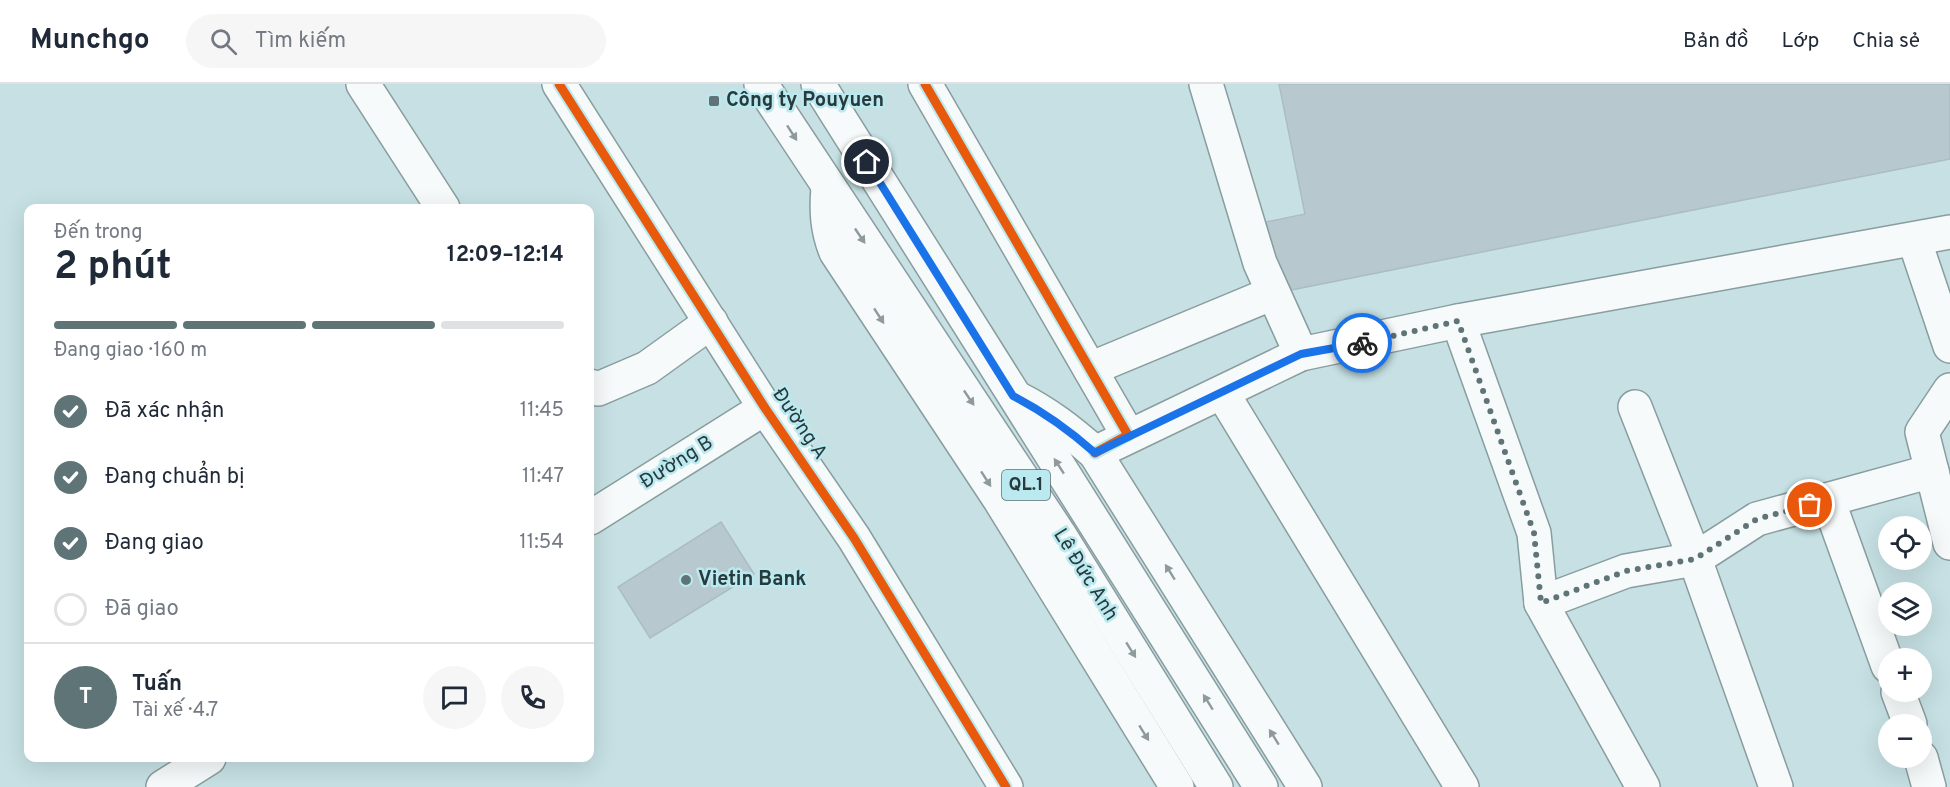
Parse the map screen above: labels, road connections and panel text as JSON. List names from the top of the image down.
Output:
{
  "streets": {
    "main road": [
      "Đường A",
      "Đường B",
      "QL.1",
      "Lê Đức Anh"
    ]
  },
  "crossings": [
    ["Đường A", "Đường B"]
  ],
  "places": {
    "transit": ["Công ty Pouyuen"],
    "other": ["Vietin Bank"]
  },
  "page": {
    "header": "Munchgo",
    "search": "Tìm kiếm",
    "nav": ["Bản đồ", "Lớp", "Chia sẻ"],
    "heading": ["2 phút", "Đến trong", "12:09–12:14"],
    "panel": ["Tuấn", "Tài xế · 4.7"],
    "bar": "Đang giao · 160 m",
    "list": [
      ["Đã xác nhận", "11:45"],
      ["Đang chuẩn bị", "11:47"],
      ["Đang giao", "11:54"],
      "Đã giao"
    ],
    "map_buttons": ["+", "−"],
    "round": "T"
  }
}
